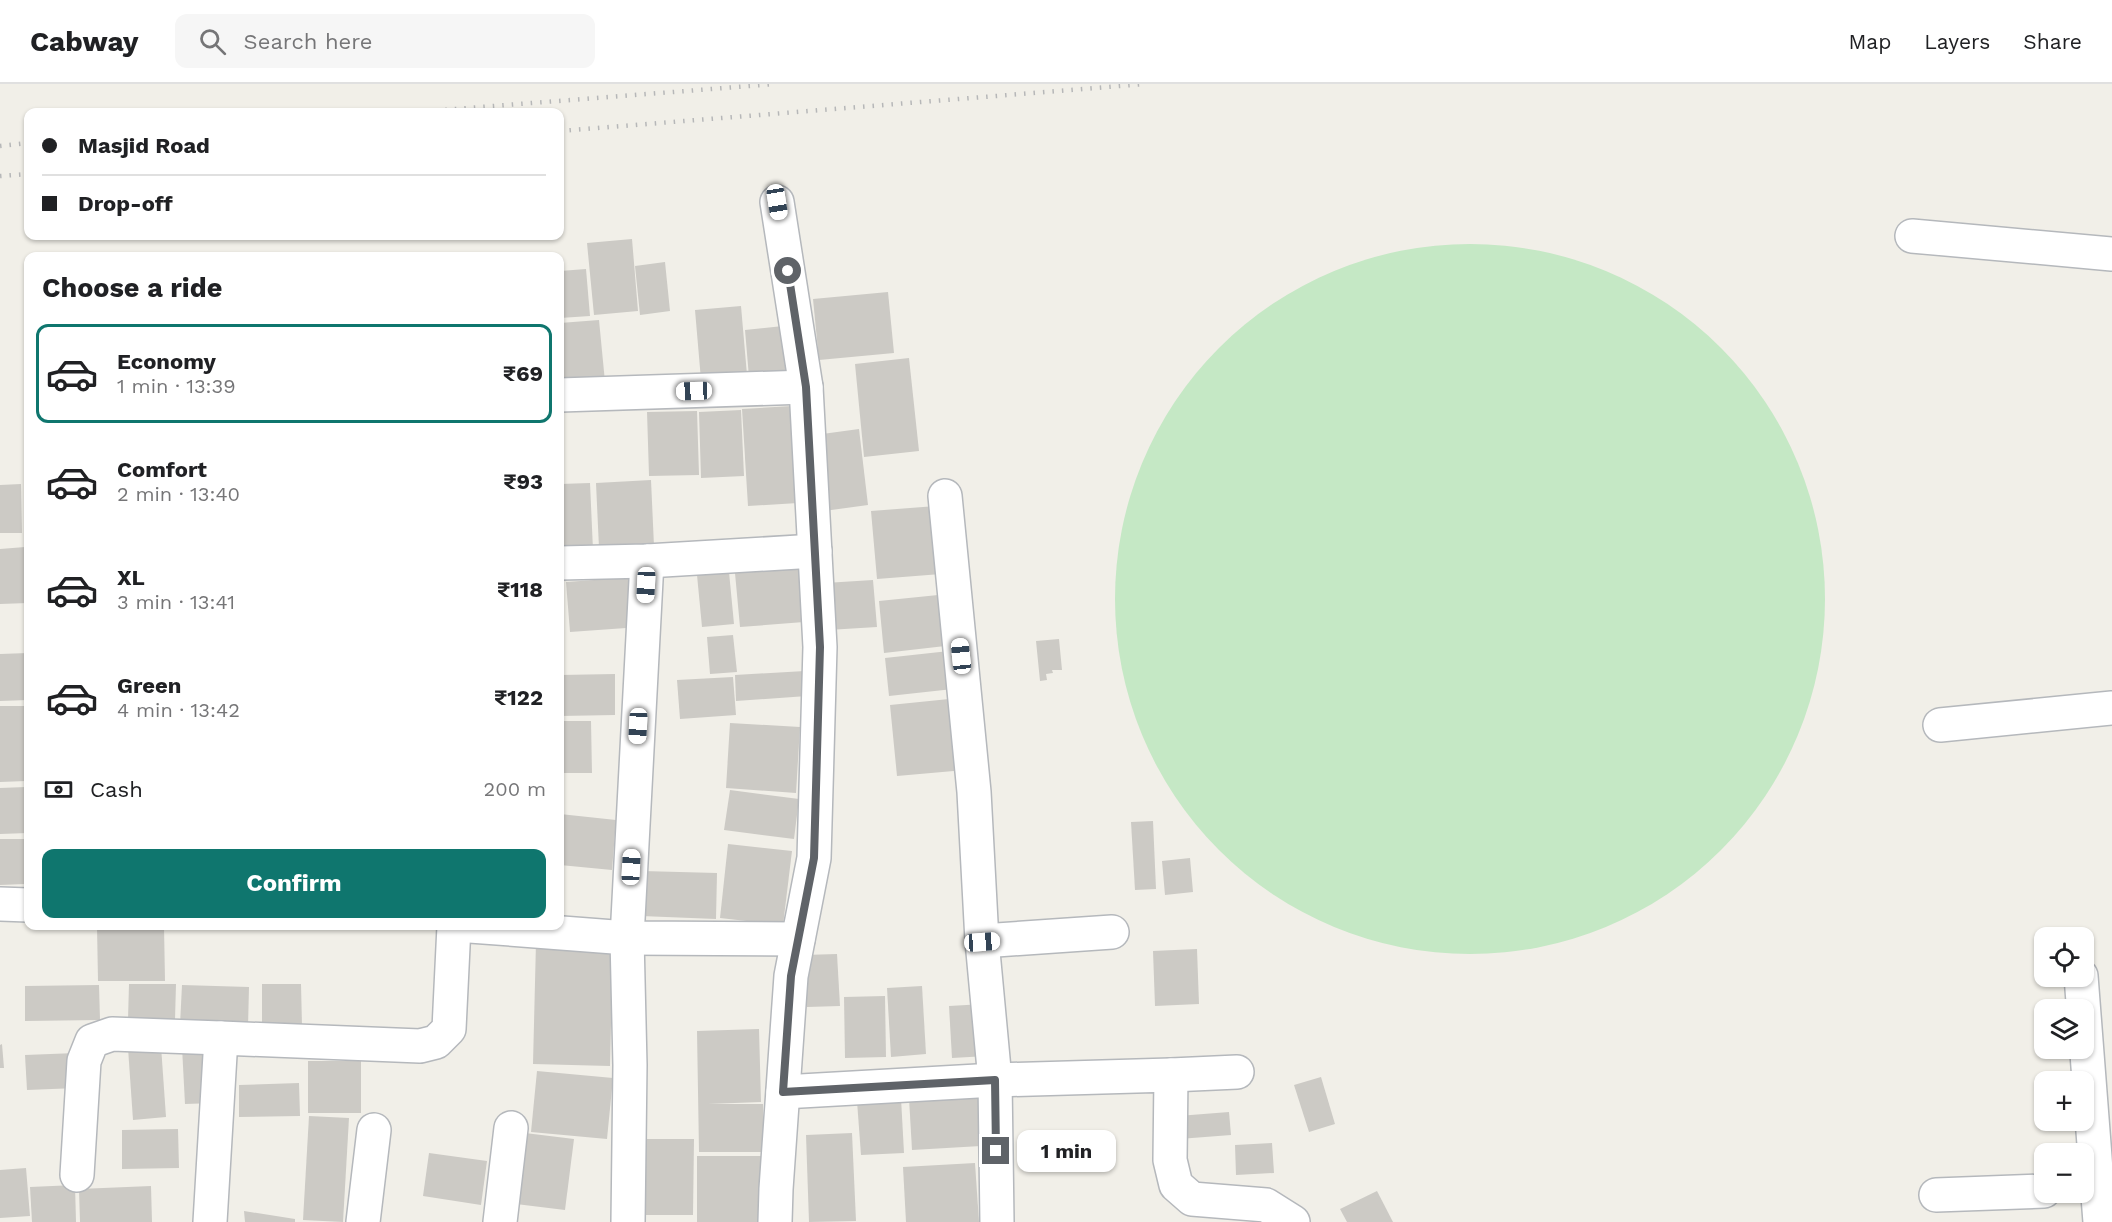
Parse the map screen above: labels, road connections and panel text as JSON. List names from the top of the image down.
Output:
{
  "page": {
    "header": "Cabway",
    "search": "Search here",
    "nav": ["Map", "Layers", "Share"],
    "banner": ["Masjid Road", "Drop-off"],
    "heading": "Choose a ride",
    "list": [
      {
        "name": "Economy",
        "note": "1 min · 13:39",
        "value": "₹69"
      },
      {
        "name": "Comfort",
        "note": "2 min · 13:40",
        "value": "₹93"
      },
      {
        "name": "XL",
        "note": "3 min · 13:41",
        "value": "₹118"
      },
      {
        "name": "Green",
        "note": "4 min · 13:42",
        "value": "₹122"
      }
    ],
    "pay": ["Cash", "200 m"],
    "buttons": "Confirm",
    "map_buttons": ["+", "−"],
    "bubble": "1 min"
  }
}
